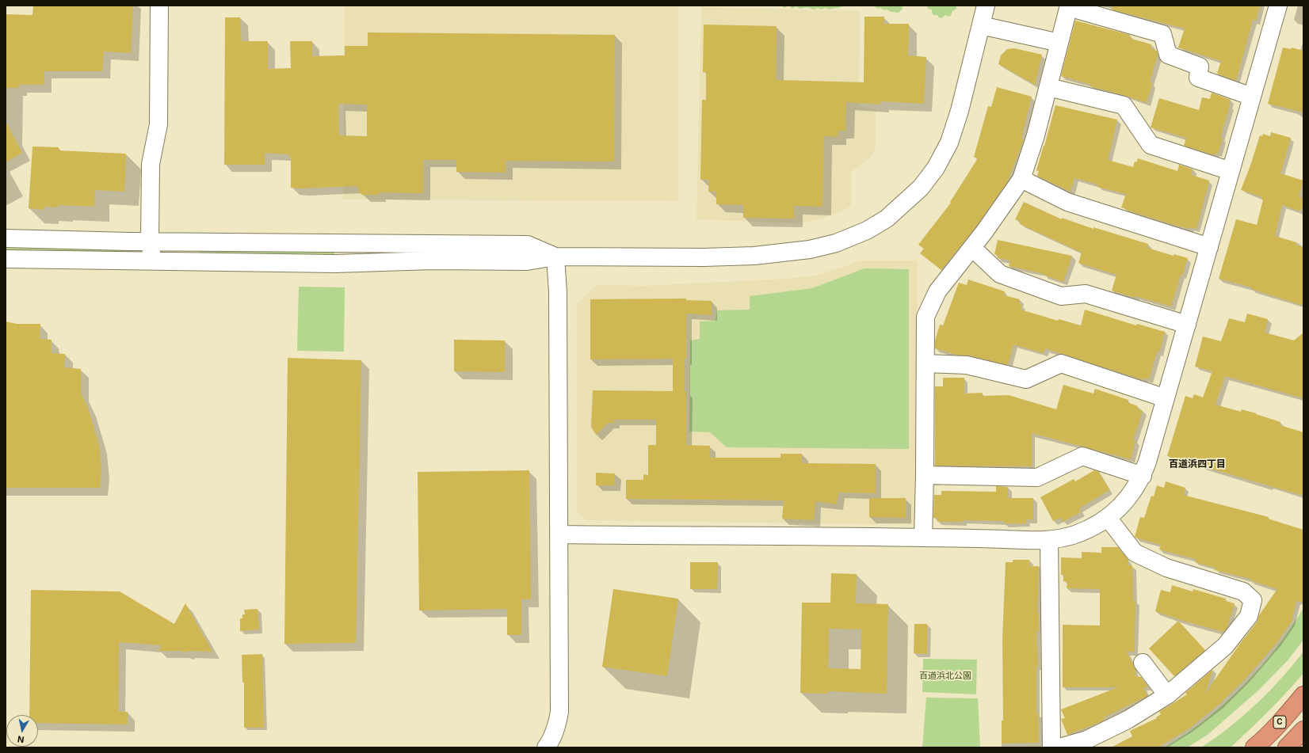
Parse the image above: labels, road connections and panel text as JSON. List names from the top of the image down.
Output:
{
  "streets": {
    "highway": ["C"]
  },
  "districts": ["百道浜四丁目"],
  "parks": ["百道浜北公園"],
  "north": "bottom"
}
